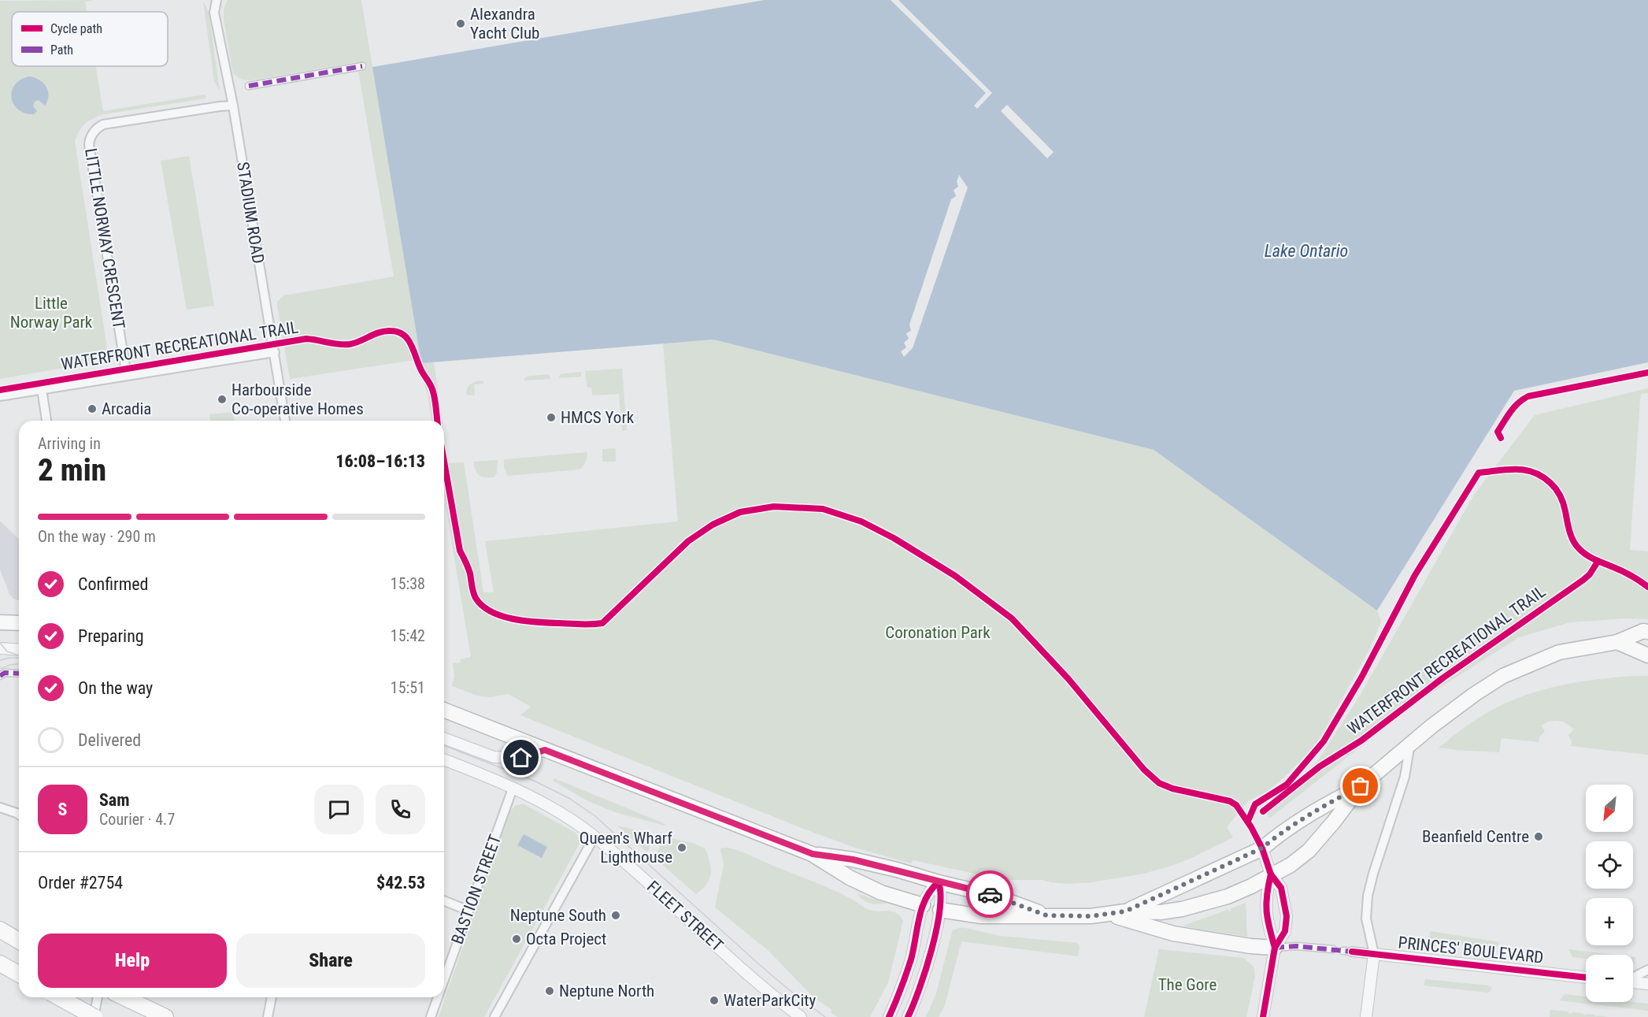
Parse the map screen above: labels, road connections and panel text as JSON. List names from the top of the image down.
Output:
{
  "streets": {
    "street": [
      "STADIUM ROAD",
      "LITTLE NORWAY CRESCENT",
      "BASTION STREET",
      "FLEET STREET",
      "PRINCES' BOULEVARD"
    ],
    "cycle path": ["WATERFRONT RECREATIONAL TRAIL"]
  },
  "crossings": [
    ["STADIUM ROAD", "LITTLE NORWAY CRESCENT"],
    ["BASTION STREET", "FLEET STREET"]
  ],
  "water": ["Lake Ontario"],
  "parks": ["Little Norway Park", "Coronation Park", "The Gore"],
  "places": [
    "Alexandra Yacht Club",
    "Harbourside Co-operative Homes",
    "Arcadia",
    "HMCS York",
    "Beanfield Centre",
    "Queen's Wharf Lighthouse",
    "Neptune South",
    "Octa Project",
    "Neptune North",
    "WaterParkCity"
  ],
  "legend": ["Cycle path", "Path"],
  "north": "bottom left",
  "page": {
    "heading": ["2 min", "Arriving in", "16:08–16:13"],
    "panel": [
      "Sam",
      "Courier · 4.7",
      "Order #2754",
      "$42.53"
    ],
    "bar": "On the way · 290 m",
    "list": [
      ["Confirmed", "15:38"],
      ["Preparing", "15:42"],
      ["On the way", "15:51"],
      "Delivered"
    ],
    "map_buttons": ["+", "−"],
    "round": "S",
    "buttons": ["Help", "Share"]
  }
}
